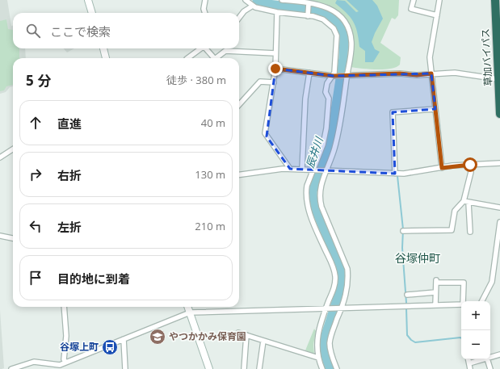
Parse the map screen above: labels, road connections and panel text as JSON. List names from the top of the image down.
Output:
{
  "streets": {
    "highway": ["草加バイパス"]
  },
  "districts": ["谷塚仲町"],
  "water": ["辰井川"],
  "places": {
    "school or university": ["やつかかみ保育園"],
    "bus stop": ["谷塚上町"]
  },
  "page": {
    "search": "ここで検索",
    "heading": ["5 分", "徒歩 · 380 m"],
    "list": [
      ["直進", "40 m"],
      ["右折", "130 m"],
      ["左折", "210 m"],
      "目的地に到着"
    ],
    "map_buttons": ["+", "−"]
  }
}
